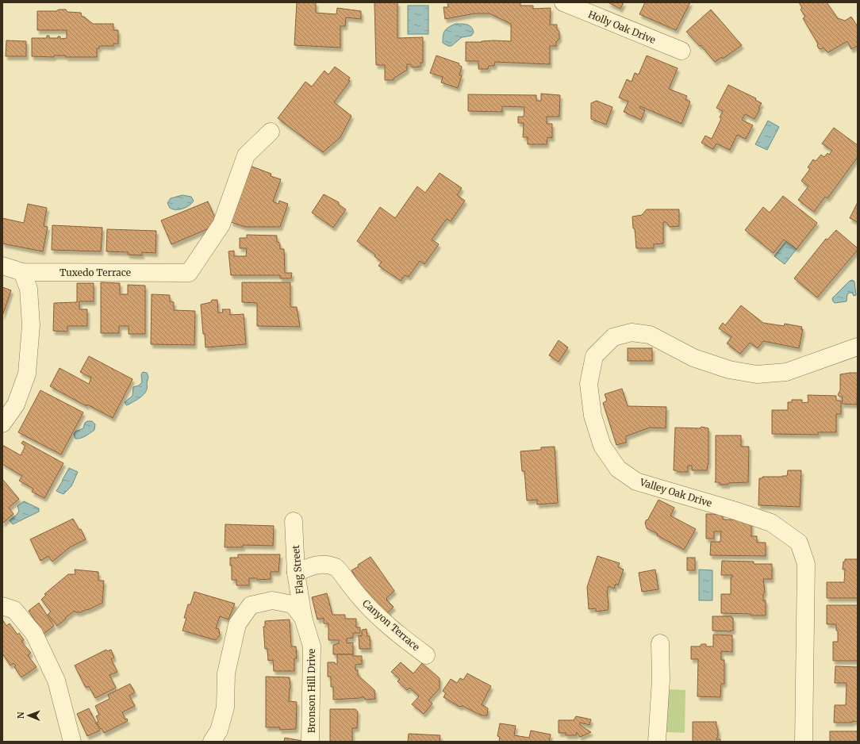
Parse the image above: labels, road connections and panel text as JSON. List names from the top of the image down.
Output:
{
  "streets": {
    "street": [
      "Holly Oak Drive",
      "Tuxedo Terrace",
      "Valley Oak Drive",
      "Flag Street",
      "Canyon Terrace",
      "Bronson Hill Drive"
    ]
  },
  "crossings": [
    ["Flag Street", "Canyon Terrace"],
    ["Flag Street", "Bronson Hill Drive"]
  ],
  "north": "left"
}
